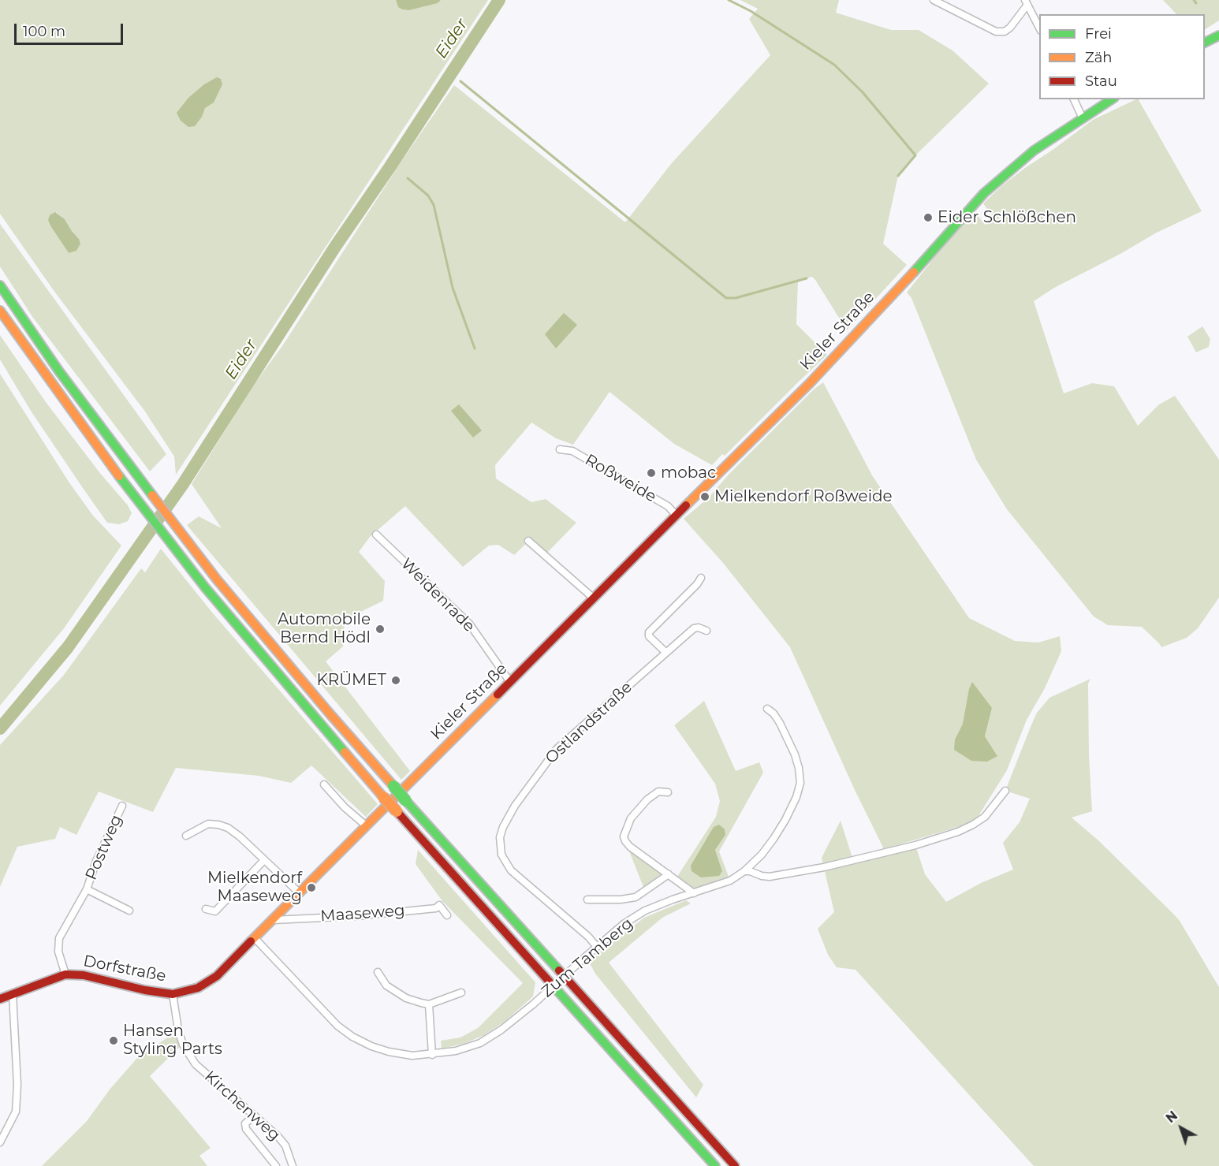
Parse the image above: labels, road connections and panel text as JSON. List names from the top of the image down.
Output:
{
  "streets": {
    "main road": ["Kieler Straße", "Dorfstraße"],
    "street": [
      "Roßweide",
      "Weidenrade",
      "Ostlandstraße",
      "Postweg",
      "Maaseweg",
      "Zum Tamberg",
      "Kirchenweg"
    ]
  },
  "crossings": [
    ["Kieler Straße", "Roßweide"],
    ["Kieler Straße", "Weidenrade"],
    ["Kieler Straße", "Dorfstraße"],
    ["Ostlandstraße", "Zum Tamberg"],
    ["Postweg", "Dorfstraße"],
    ["Maaseweg", "Dorfstraße"],
    ["Zum Tamberg", "Dorfstraße"],
    ["Dorfstraße", "Kirchenweg"]
  ],
  "water": ["Eider"],
  "places": [
    "Eider Schlößchen",
    "mobac",
    "Mielkendorf Roßweide",
    "Automobile Bernd Hödl",
    "KRÜMET",
    "Mielkendorf Maaseweg",
    "Hansen Styling Parts"
  ],
  "legend": ["Frei", "Zäh", "Stau"],
  "scale_bar": "100 m",
  "north": "top left"
}
